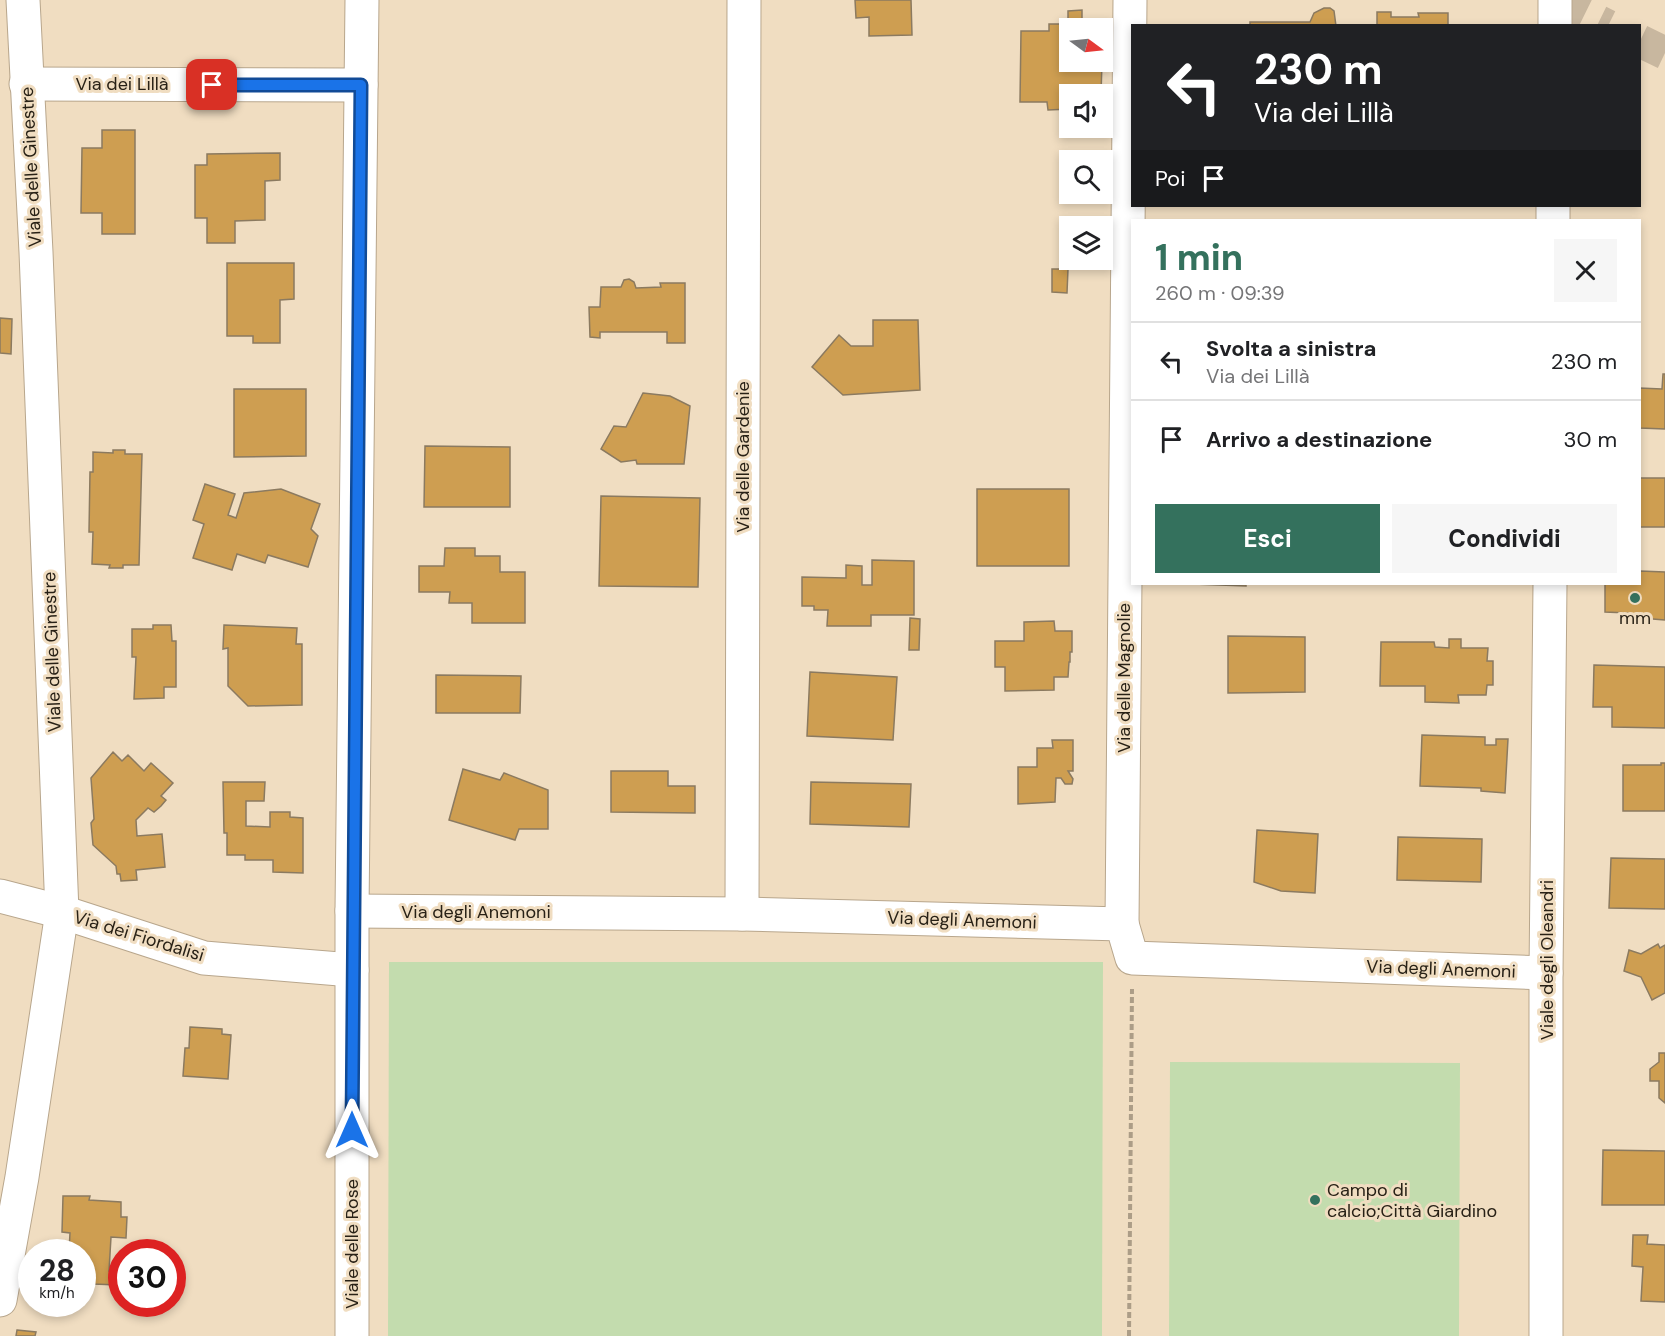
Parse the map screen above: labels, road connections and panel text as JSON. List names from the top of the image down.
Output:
{
  "streets": {
    "street": [
      "Via dei Lillà",
      "Viale delle Ginestre",
      "Via delle Gardenie",
      "Via delle Magnolie",
      "Via degli Anemoni",
      "Via dei Fiordalisi",
      "Viale degli Oleandri",
      "Viale delle Rose"
    ]
  },
  "crossings": [
    ["Via dei Lillà", "Viale delle Ginestre"],
    ["Via dei Lillà", "Viale delle Rose"],
    ["Viale delle Ginestre", "Via dei Fiordalisi"],
    ["Via delle Gardenie", "Via degli Anemoni"],
    ["Via delle Magnolie", "Via degli Anemoni"],
    ["Via degli Anemoni", "Viale degli Oleandri"],
    ["Via degli Anemoni", "Viale delle Rose"],
    ["Via dei Fiordalisi", "Viale delle Rose"]
  ],
  "places": ["mm", "Campo di calcio;Città Giardino"],
  "north": "right",
  "page": {
    "turn": ["230 m", "Via dei Lillà"],
    "then": "Poi",
    "heading": ["1 min", "260 m · 09:39"],
    "list": [
      {
        "name": "Svolta a sinistra",
        "note": "Via dei Lillà",
        "value": "230 m"
      },
      {
        "name": "Arrivo a destinazione",
        "value": "30 m"
      }
    ],
    "buttons": ["Esci", "Condividi"],
    "speed": "28 km/h",
    "limit": "30"
  }
}
